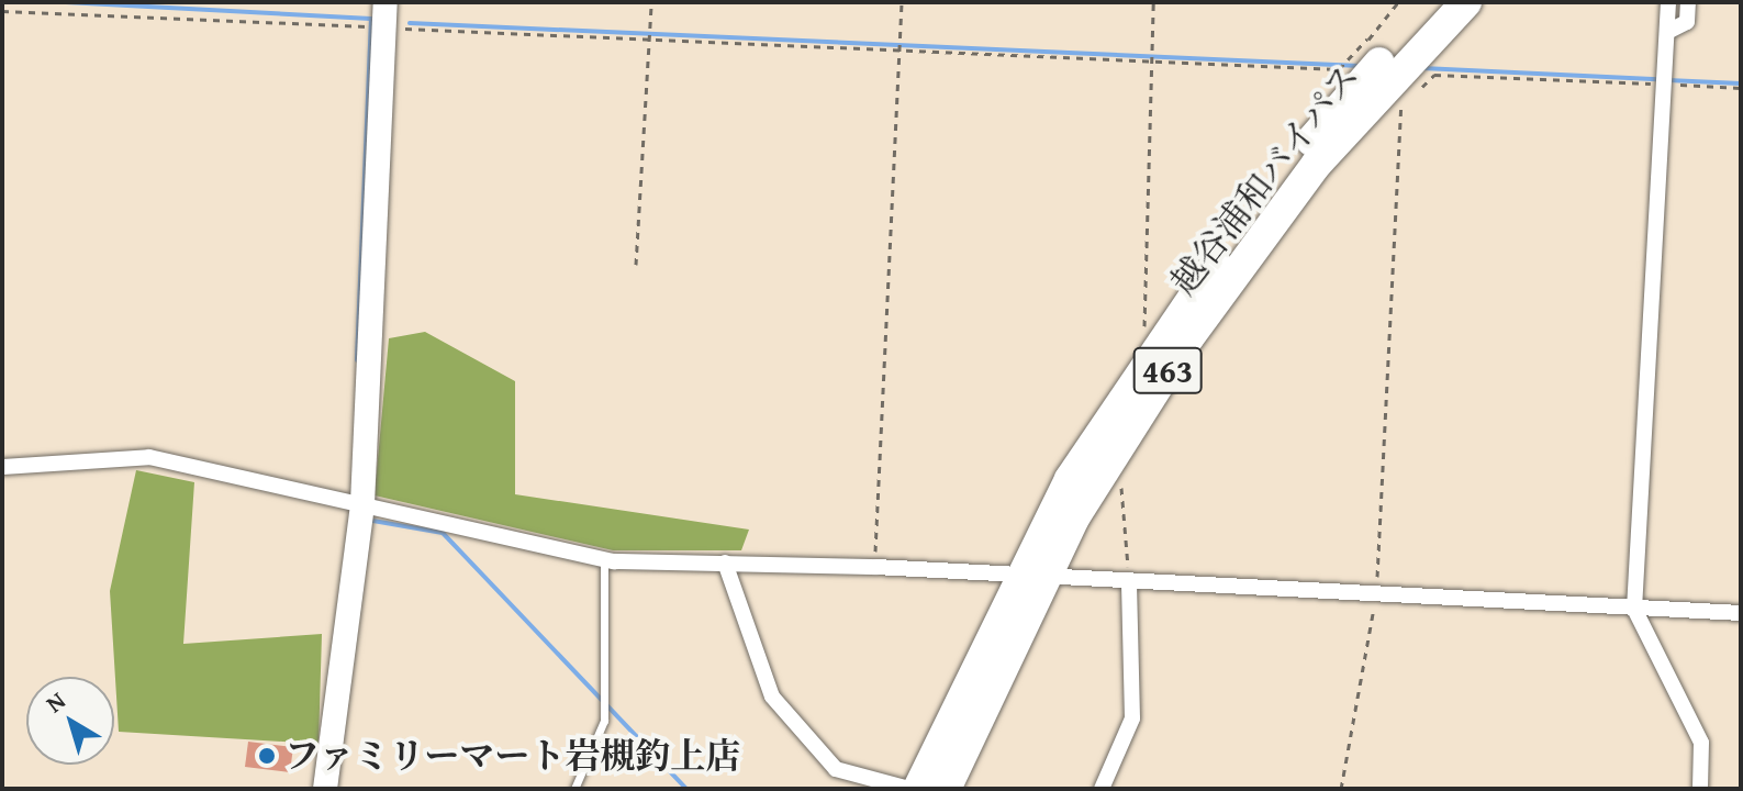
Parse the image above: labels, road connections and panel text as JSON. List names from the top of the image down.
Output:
{
  "streets": {
    "highway": ["越谷浦和バイパス", "463"]
  },
  "places": ["ファミリーマート岩槻釣上店"],
  "north": "top left"
}
